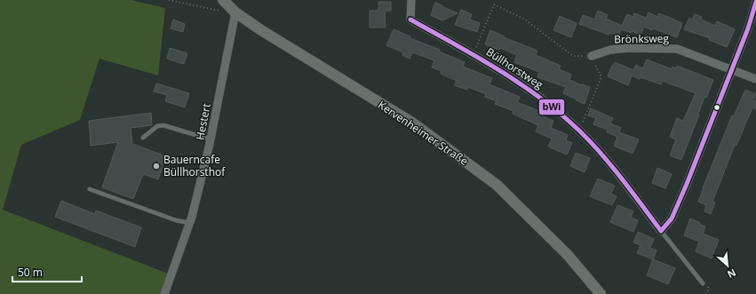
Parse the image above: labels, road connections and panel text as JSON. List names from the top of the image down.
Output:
{
  "streets": {
    "main road": ["Kervenheimer Straße"],
    "street": ["Brönksweg", "Büllhorstweg", "Hestert"]
  },
  "crossings": [
    ["Hestert", "Kervenheimer Straße"]
  ],
  "places": ["Bauerncafe Büllhorsthof"],
  "lines": ["transit line bWi"],
  "scale_bar": "50 m",
  "north": "bottom right"
}
